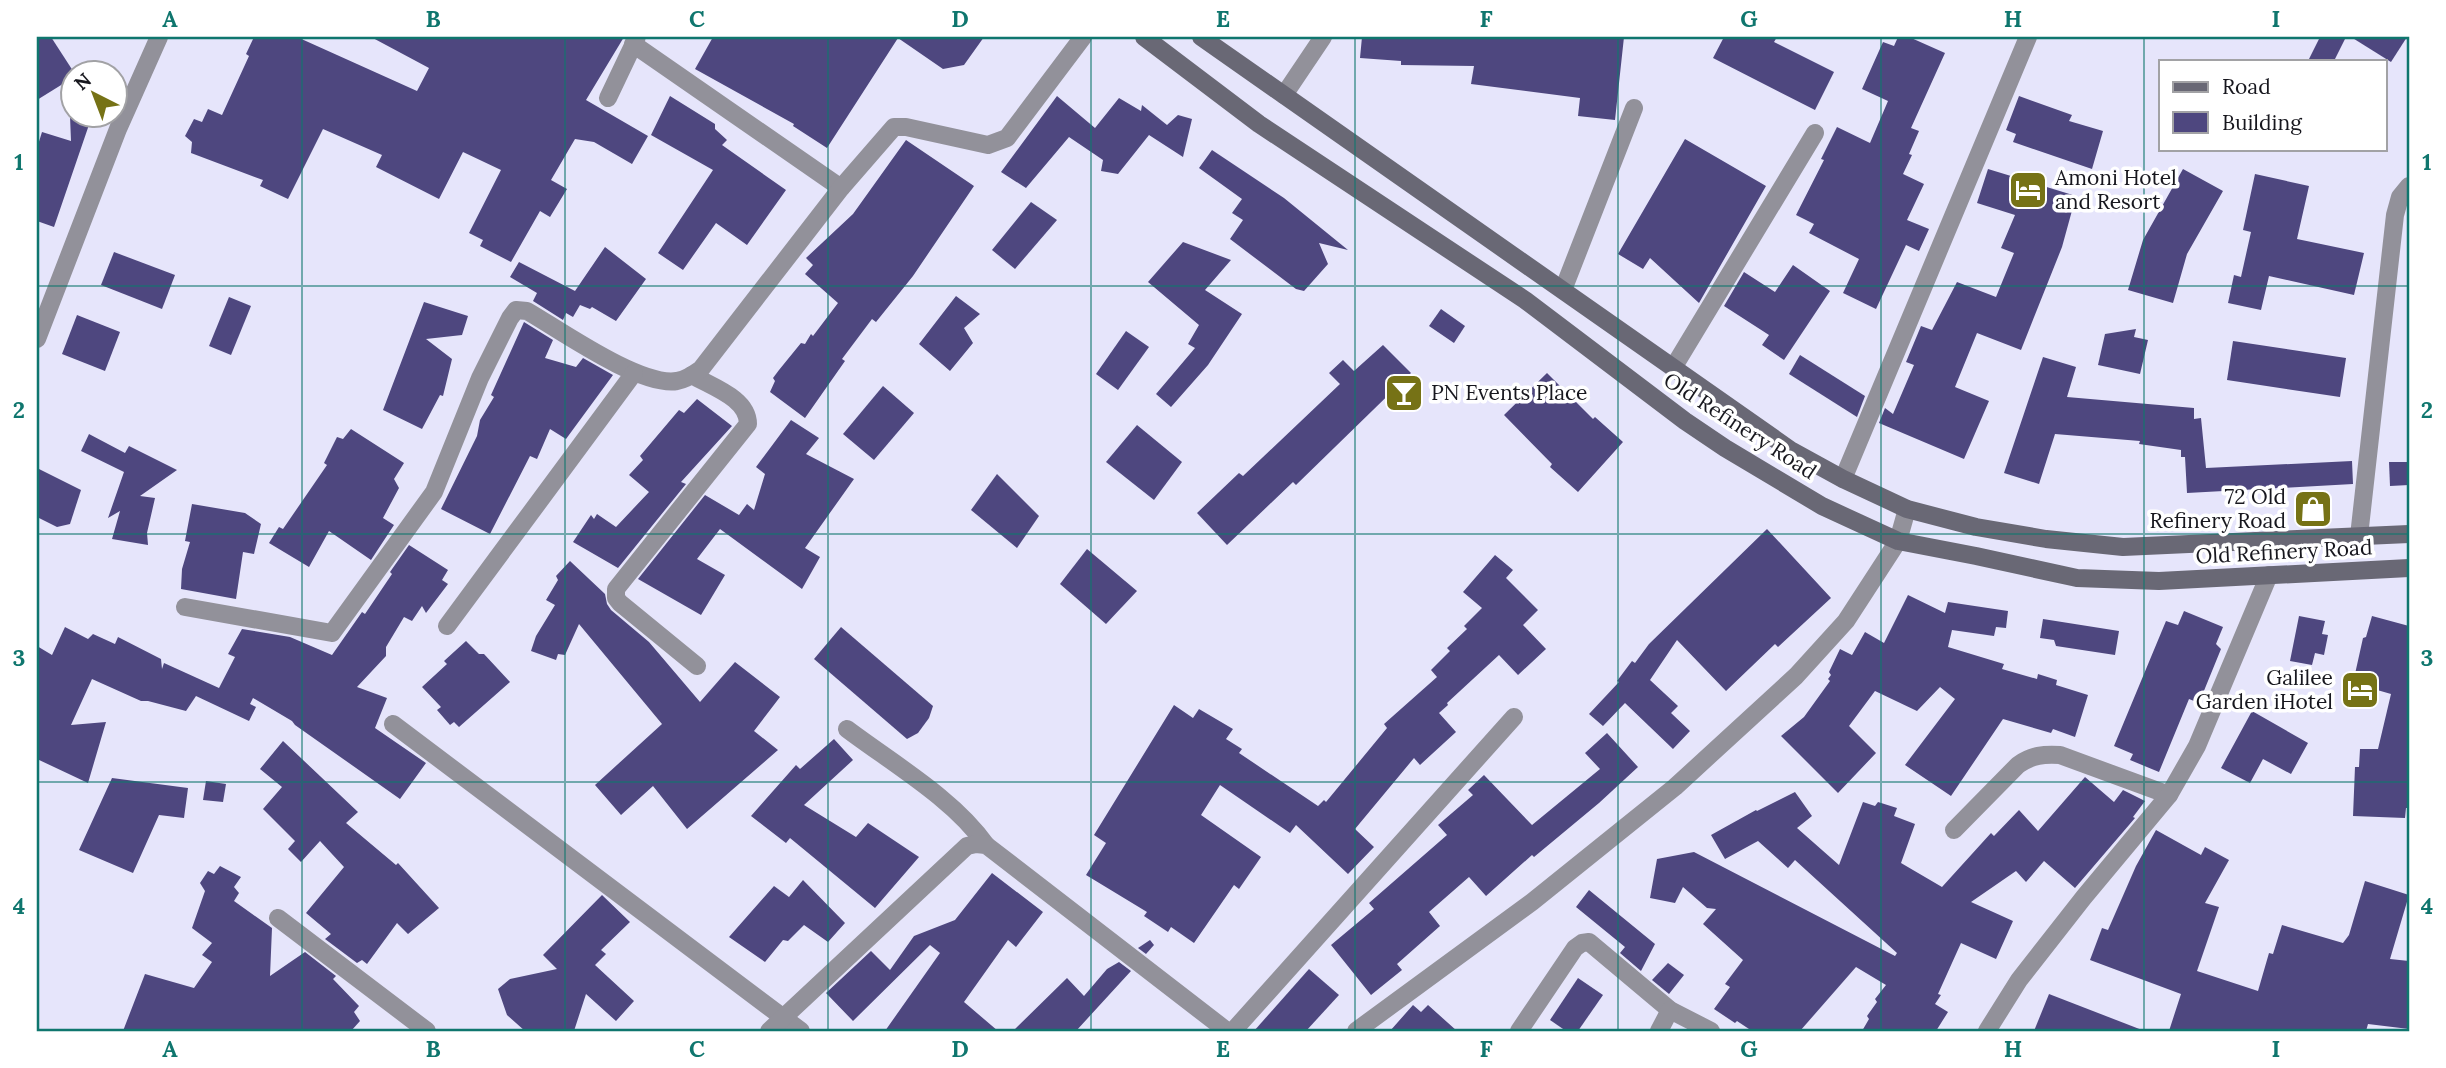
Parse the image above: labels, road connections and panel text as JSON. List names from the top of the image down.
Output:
{
  "streets": {
    "main road": ["Old Refinery Road"]
  },
  "places": {
    "hotel": ["Amoni Hotel and Resort", "Galilee Garden iHotel"],
    "bar": ["PN Events Place"],
    "shop": ["72 Old Refinery Road"]
  },
  "legend": ["Road", "Building"],
  "north": "top left",
  "grid": {
    "columns": [
      "A",
      "B",
      "C",
      "D",
      "E",
      "F",
      "G",
      "H",
      "I"
    ],
    "rows": [
      "1",
      "2",
      "3",
      "4"
    ]
  }
}
